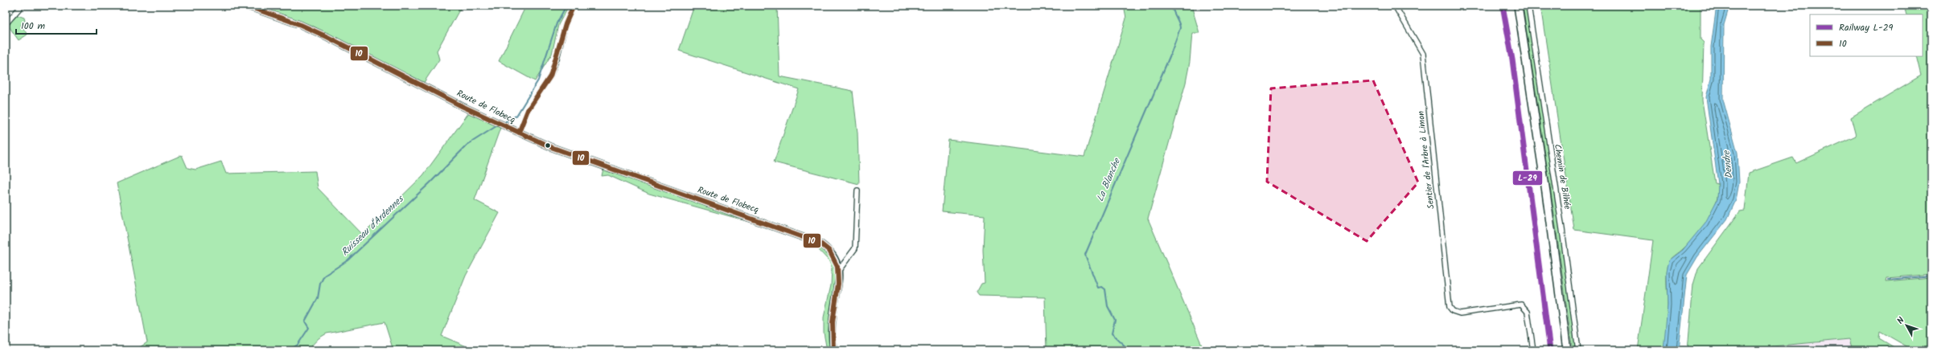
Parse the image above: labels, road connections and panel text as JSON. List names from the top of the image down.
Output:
{
  "streets": {
    "street": ["Route de Flobecq", "Sentier de l'Arbre à Limon", "Chemin de Bilhée"]
  },
  "water": ["Dendre", "La Blanche", "Ruisseau d'Ardennes"],
  "lines": ["rail line L-29", "transit line 10"],
  "legend": ["Railway L-29", "10"],
  "scale_bar": "100 m",
  "north": "top left"
}
